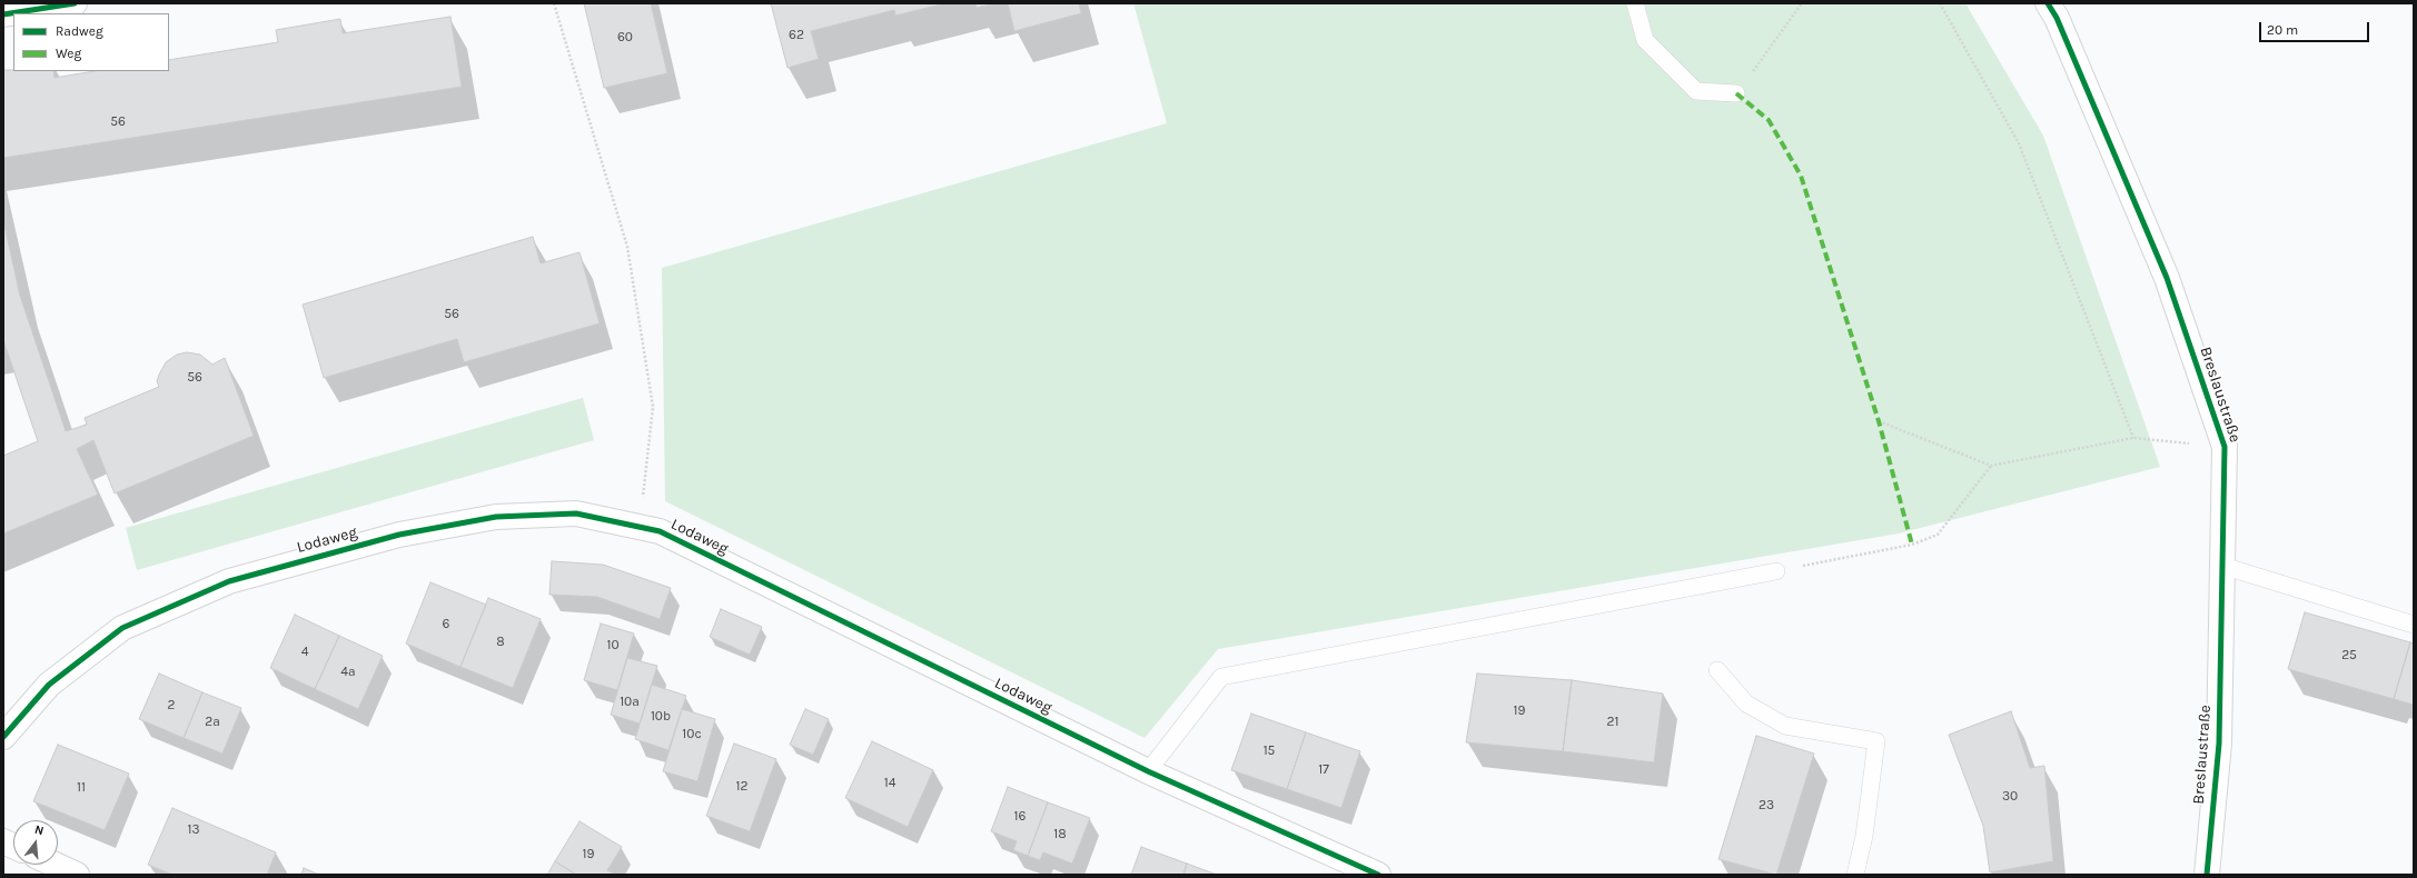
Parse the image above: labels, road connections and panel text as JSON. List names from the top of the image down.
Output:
{
  "streets": {
    "street": ["Breslaustraße", "Lodaweg"]
  },
  "house_numbers": [
    "62",
    "60",
    "56",
    "56",
    "56",
    "6",
    "8",
    "10",
    "4",
    "25",
    "4a",
    "10a",
    "2",
    "19",
    "10b",
    "2a",
    "21",
    "10c",
    "15",
    "17",
    "14",
    "12",
    "11",
    "30",
    "23",
    "16",
    "13",
    "18",
    "19"
  ],
  "legend": ["Radweg", "Weg"],
  "scale_bar": "20 m",
  "north": "top"
}
